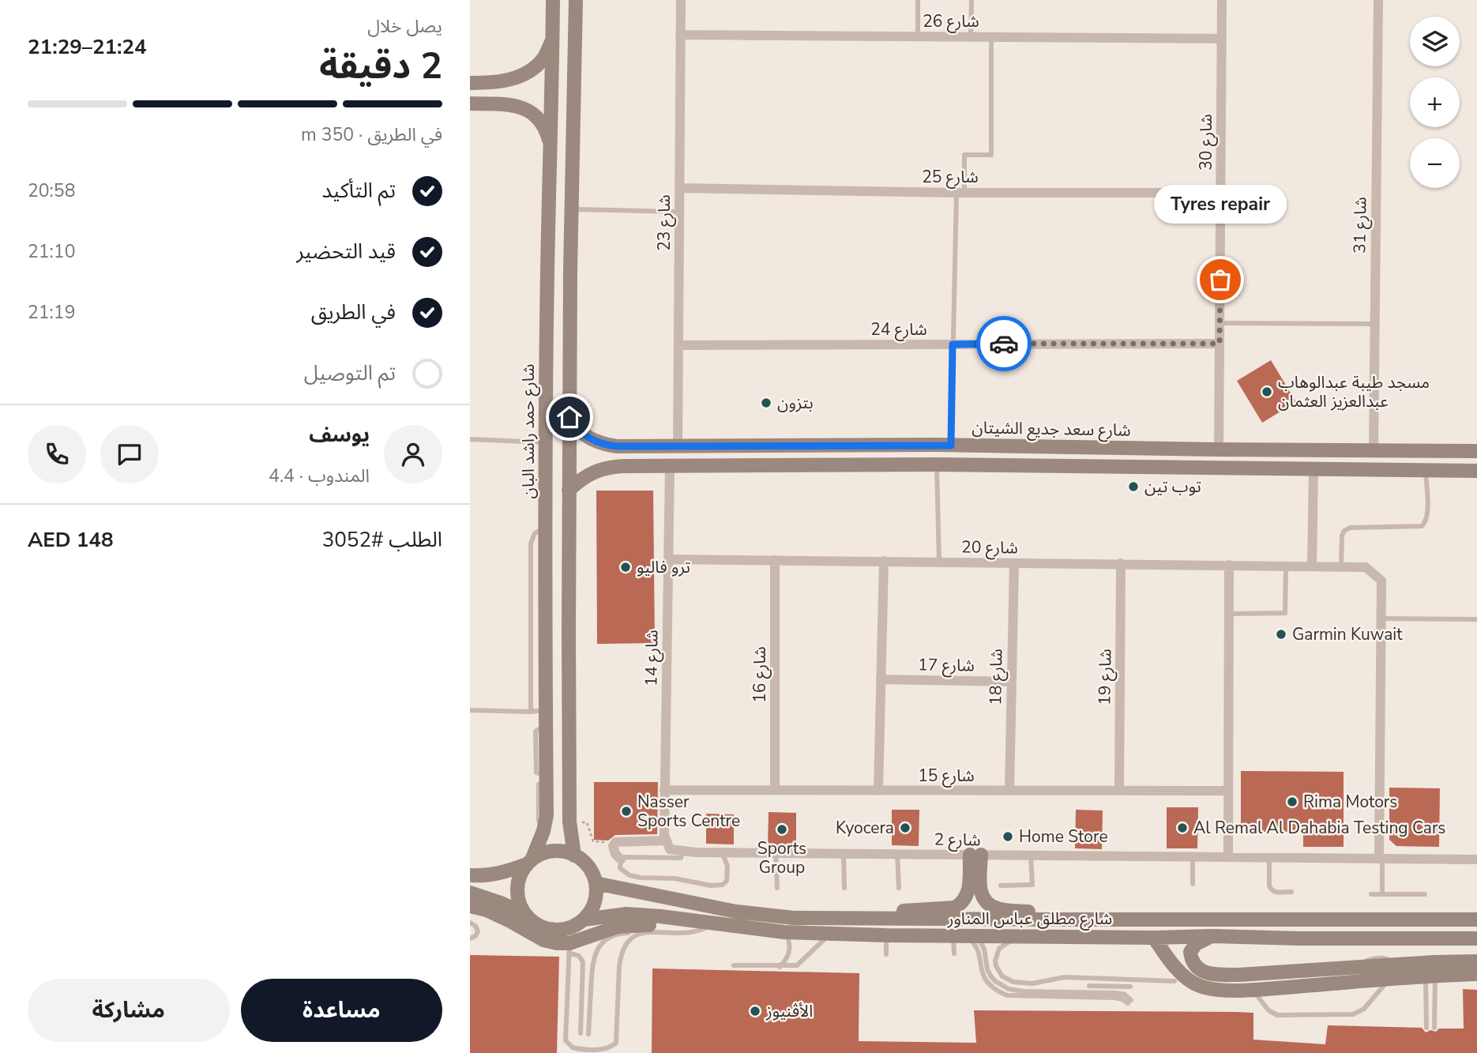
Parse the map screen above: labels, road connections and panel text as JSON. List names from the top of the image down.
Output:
{
  "streets": {
    "street": [
      "شارع 26",
      "شارع 30",
      "شارع 25",
      "شارع 23",
      "شارع 31",
      "شارع 24",
      "شارع سعد جديع الشيتان",
      "شارع حمد راشد البان",
      "شارع 20",
      "شارع 14",
      "شارع 17",
      "شارع 16",
      "شارع 18",
      "شارع 19",
      "شارع 15",
      "شارع 2",
      "شارع مطلق عباس المناور"
    ]
  },
  "crossings": [
    ["شارع 26", "شارع 30"],
    ["شارع 26", "شارع 23"],
    ["شارع 30", "شارع 25"],
    ["شارع 30", "شارع 24"],
    ["شارع 30", "شارع سعد جديع الشيتان"],
    ["شارع 25", "شارع 23"],
    ["شارع 23", "شارع 24"],
    ["شارع 23", "شارع سعد جديع الشيتان"],
    ["شارع 31", "شارع سعد جديع الشيتان"],
    ["شارع حمد راشد البان", "شارع مطلق عباس المناور"],
    ["شارع 20", "شارع 14"],
    ["شارع 20", "شارع 16"],
    ["شارع 20", "شارع 18"],
    ["شارع 20", "شارع 19"],
    ["شارع 20", "شارع 2"],
    ["شارع 14", "شارع 15"],
    ["شارع 14", "شارع 2"],
    ["شارع 17", "شارع 18"],
    ["شارع 16", "شارع 15"],
    ["شارع 18", "شارع 15"],
    ["شارع 19", "شارع 15"]
  ],
  "places": [
    "Tyres repair",
    "مسجد طيبة عبدالوهاب عبدالعزيز العثمان",
    "بتزون",
    "توب تين",
    "ترو فاليو",
    "Garmin Kuwait",
    "Rima Motors",
    "Nasser Sports Centre",
    "Kyocera",
    "Al Remal Al Dahabia Testing Cars",
    "Sports Group",
    "Home Store",
    "الأڤنيوز"
  ],
  "page": {
    "heading": ["2 دقيقة", "يصل خلال", "21:24–21:29"],
    "panel": [
      "يوسف",
      "المندوب · 4.4",
      "الطلب #3052",
      "AED 148"
    ],
    "map_buttons": ["+", "−"],
    "bar": "في الطريق · 350 m",
    "list": [
      ["تم التأكيد", "20:58"],
      ["قيد التحضير", "21:10"],
      ["في الطريق", "21:19"],
      "تم التوصيل"
    ],
    "bubble": "Tyres repair",
    "buttons": ["مساعدة", "مشاركة"]
  }
}
